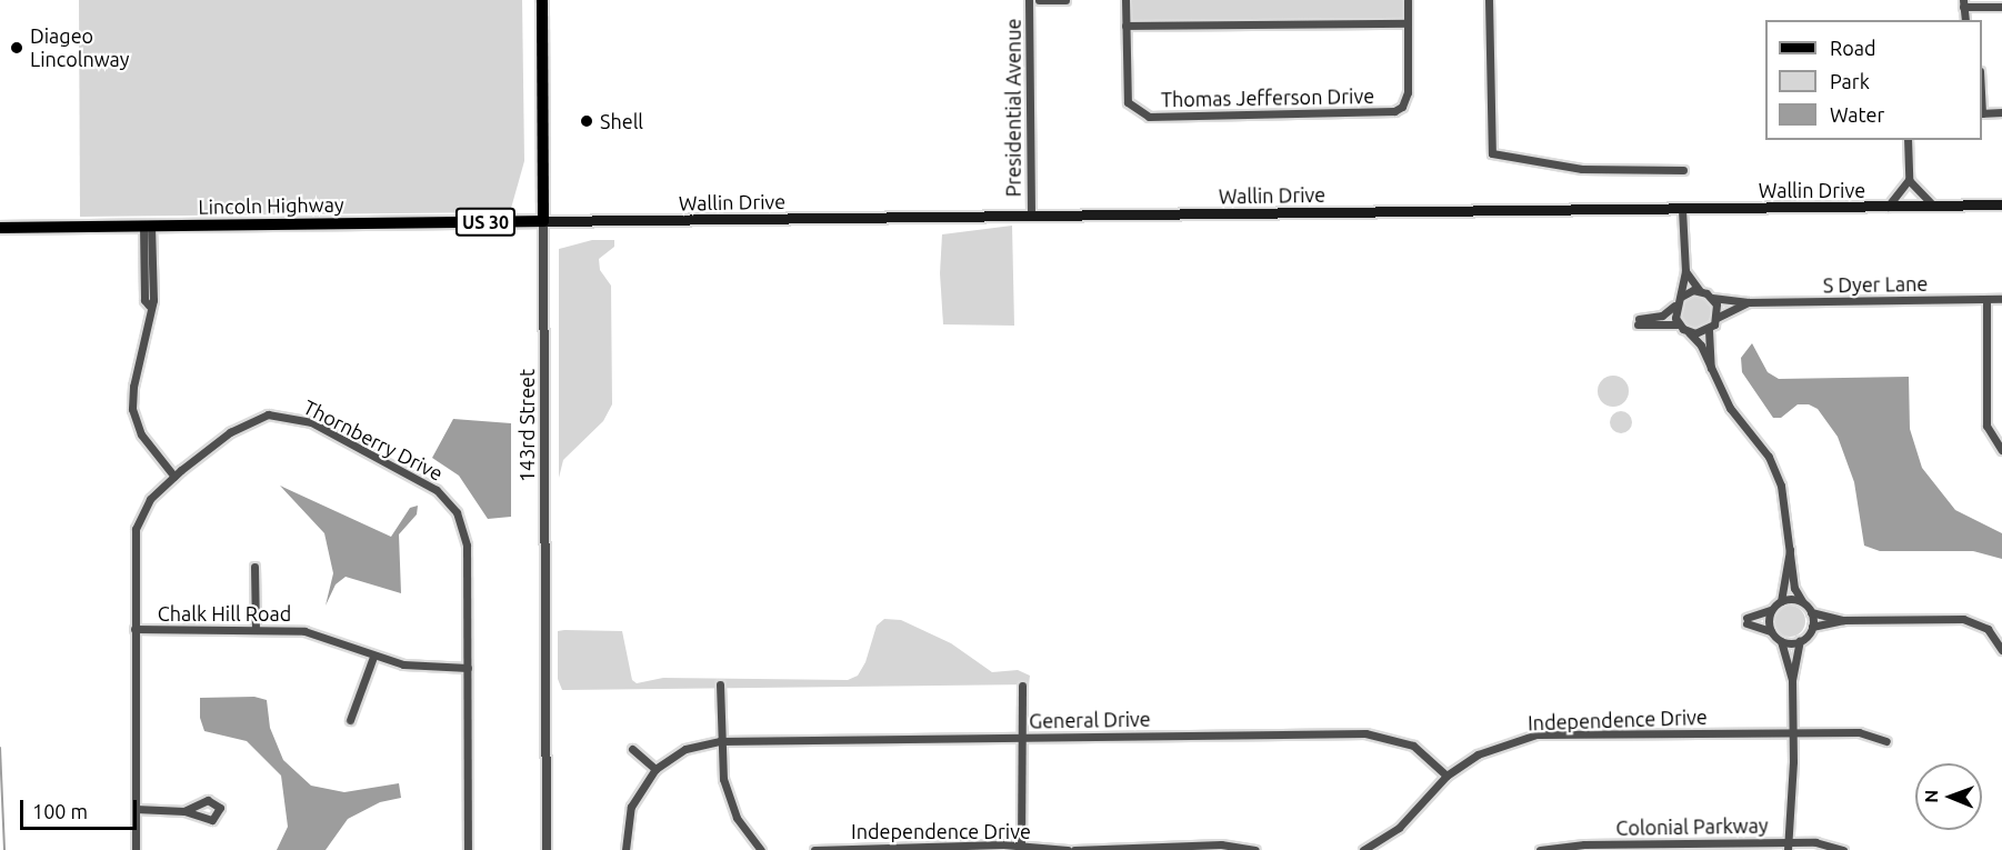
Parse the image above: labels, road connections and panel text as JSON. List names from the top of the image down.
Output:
{
  "streets": {
    "main road": [
      "Wallin Drive",
      "Lincoln Highway",
      "US 30",
      "143rd Street"
    ],
    "street": [
      "Thomas Jefferson Drive",
      "Presidential Avenue",
      "S Dyer Lane",
      "Thornberry Drive",
      "Chalk Hill Road",
      "General Drive",
      "Independence Drive",
      "Colonial Parkway"
    ]
  },
  "crossings": [
    ["Presidential Avenue", "Wallin Drive"],
    ["Wallin Drive", "Lincoln Highway"],
    ["Wallin Drive", "143rd Street"],
    ["Lincoln Highway", "143rd Street"],
    ["Thornberry Drive", "Chalk Hill Road"],
    ["General Drive", "Independence Drive"]
  ],
  "places": ["Diageo Lincolnway", "Shell"],
  "legend": ["Road", "Park", "Water"],
  "scale_bar": "100 m",
  "north": "left"
}
